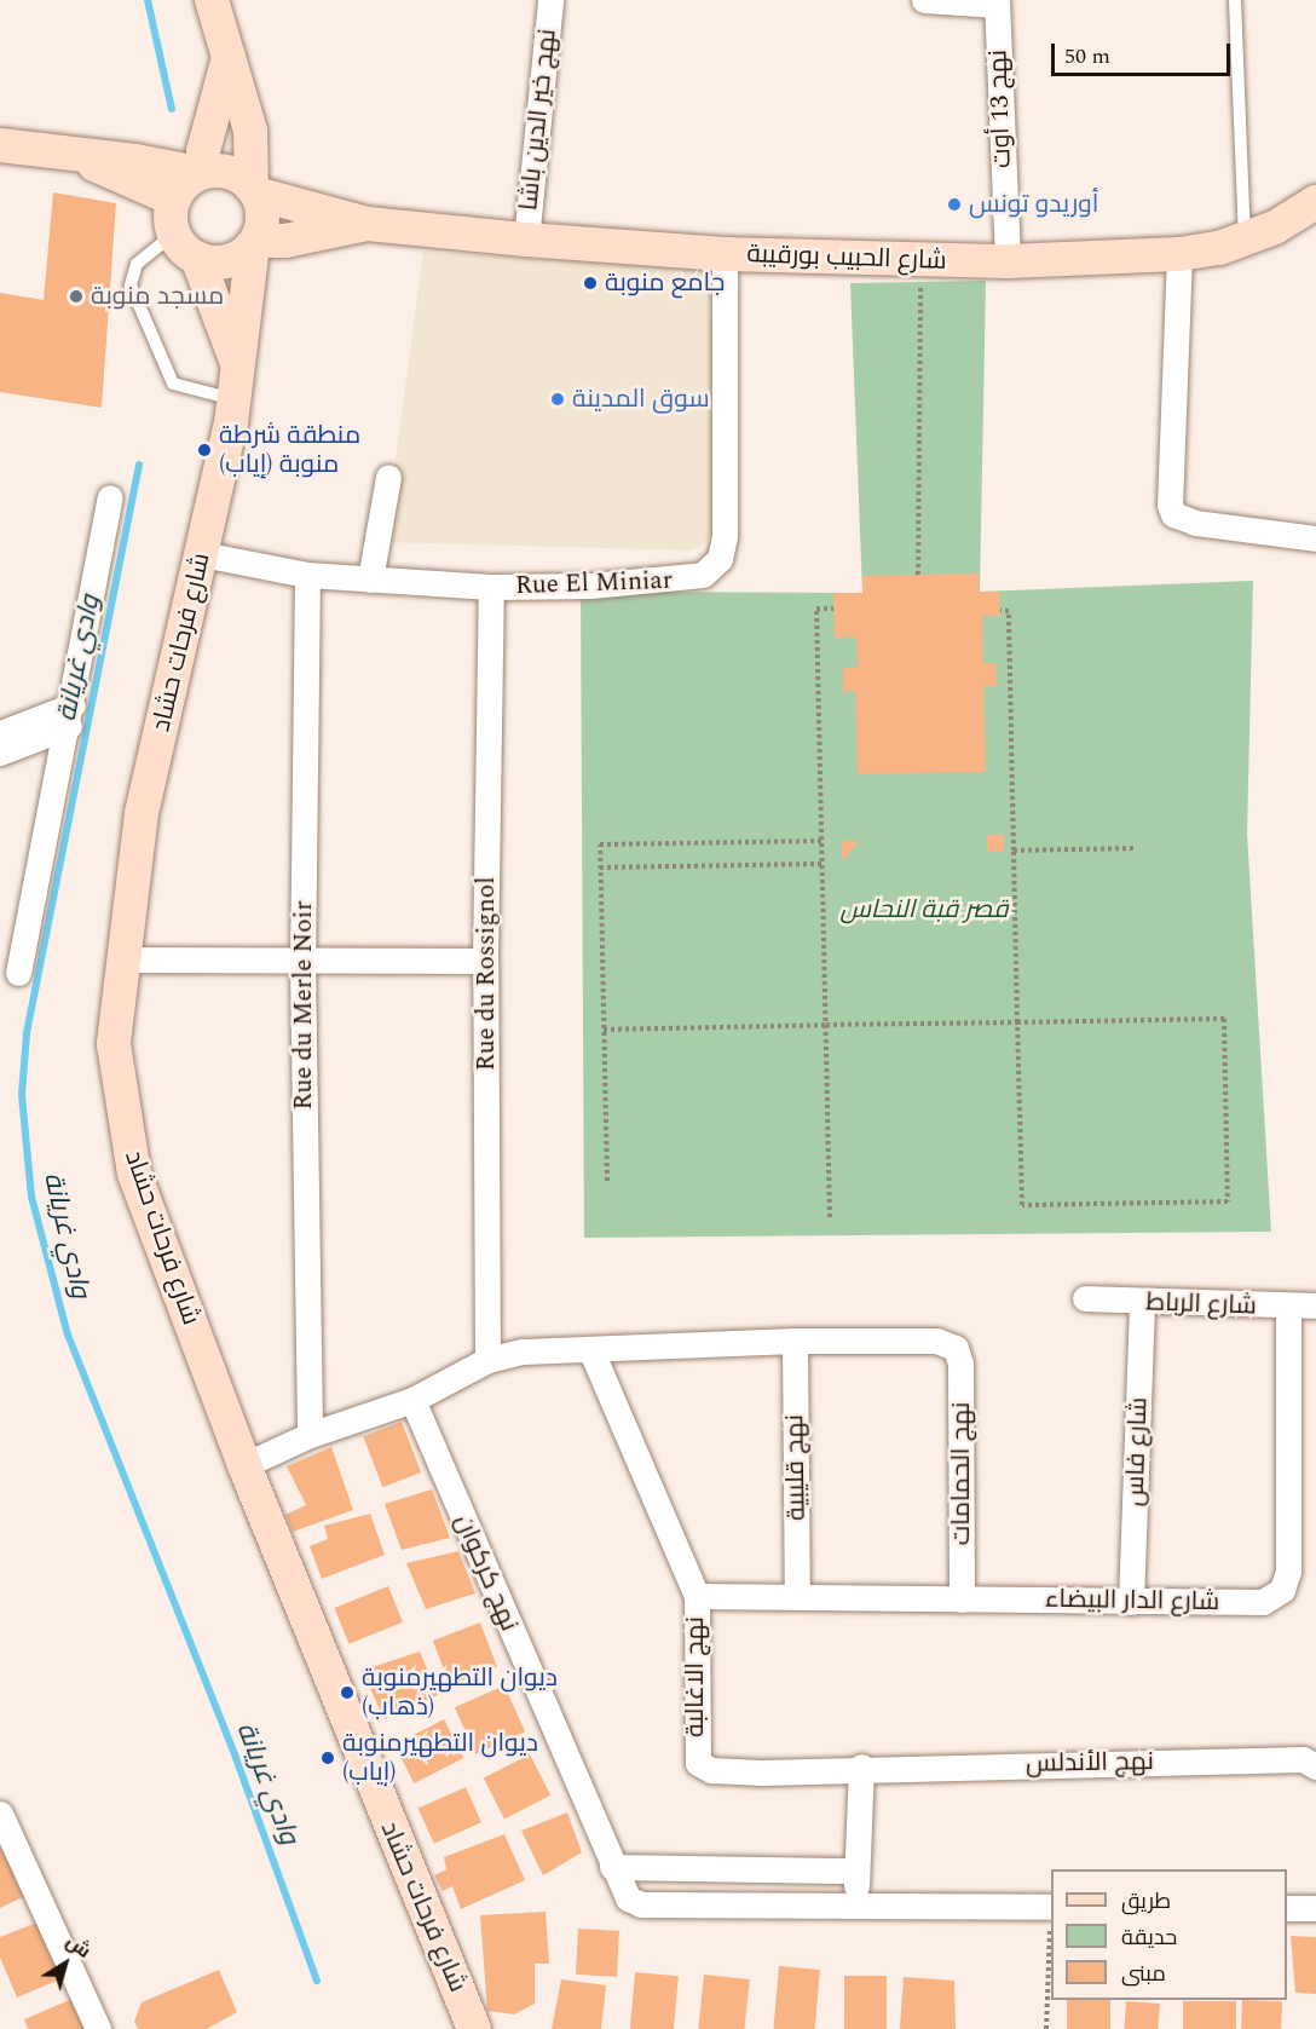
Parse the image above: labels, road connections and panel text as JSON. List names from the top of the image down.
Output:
{
  "streets": {
    "street": [
      "نهج 13 أوت",
      "نهج خير الدين باشا",
      "شارع الحبيب بورقيبة",
      "Rue El Miniar",
      "شارع فرحات حشاد",
      "Rue du Rossignol",
      "Rue du Merle Noir",
      "شارع الرباط",
      "شارع فاس",
      "نهج قليبية",
      "نهج الحمامات",
      "نهج كركوان",
      "شارع الدار البيضاء",
      "نهج الاغالبة",
      "نهج الأندلس"
    ]
  },
  "crossings": [
    ["نهج 13 أوت", "شارع الحبيب بورقيبة"],
    ["نهج خير الدين باشا", "شارع الحبيب بورقيبة"],
    ["شارع الحبيب بورقيبة", "Rue El Miniar"],
    ["شارع الحبيب بورقيبة", "شارع فرحات حشاد"],
    ["Rue El Miniar", "شارع فرحات حشاد"],
    ["Rue El Miniar", "Rue du Rossignol"],
    ["Rue El Miniar", "Rue du Merle Noir"],
    ["شارع الرباط", "شارع فاس"],
    ["شارع الرباط", "شارع الدار البيضاء"],
    ["شارع فاس", "شارع الدار البيضاء"],
    ["نهج قليبية", "نهج الحمامات"],
    ["نهج قليبية", "شارع الدار البيضاء"],
    ["نهج الحمامات", "شارع الدار البيضاء"],
    ["شارع الدار البيضاء", "نهج الاغالبة"],
    ["نهج الاغالبة", "نهج الأندلس"]
  ],
  "water": ["وادي غريانة"],
  "parks": ["قصر قبة النحاس"],
  "places": [
    "أوريدو تونس",
    "جامع منوبة",
    "مسجد منوبة",
    "سوق المدينة",
    "منطقة شرطة منوبة (إياب)",
    "ديوان التطهيرمنوبة (ذهاب)",
    "ديوان التطهيرمنوبة (إياب)"
  ],
  "legend": ["طريق", "حديقة", "مبنى"],
  "scale_bar": "50 m",
  "north": "top right"
}
